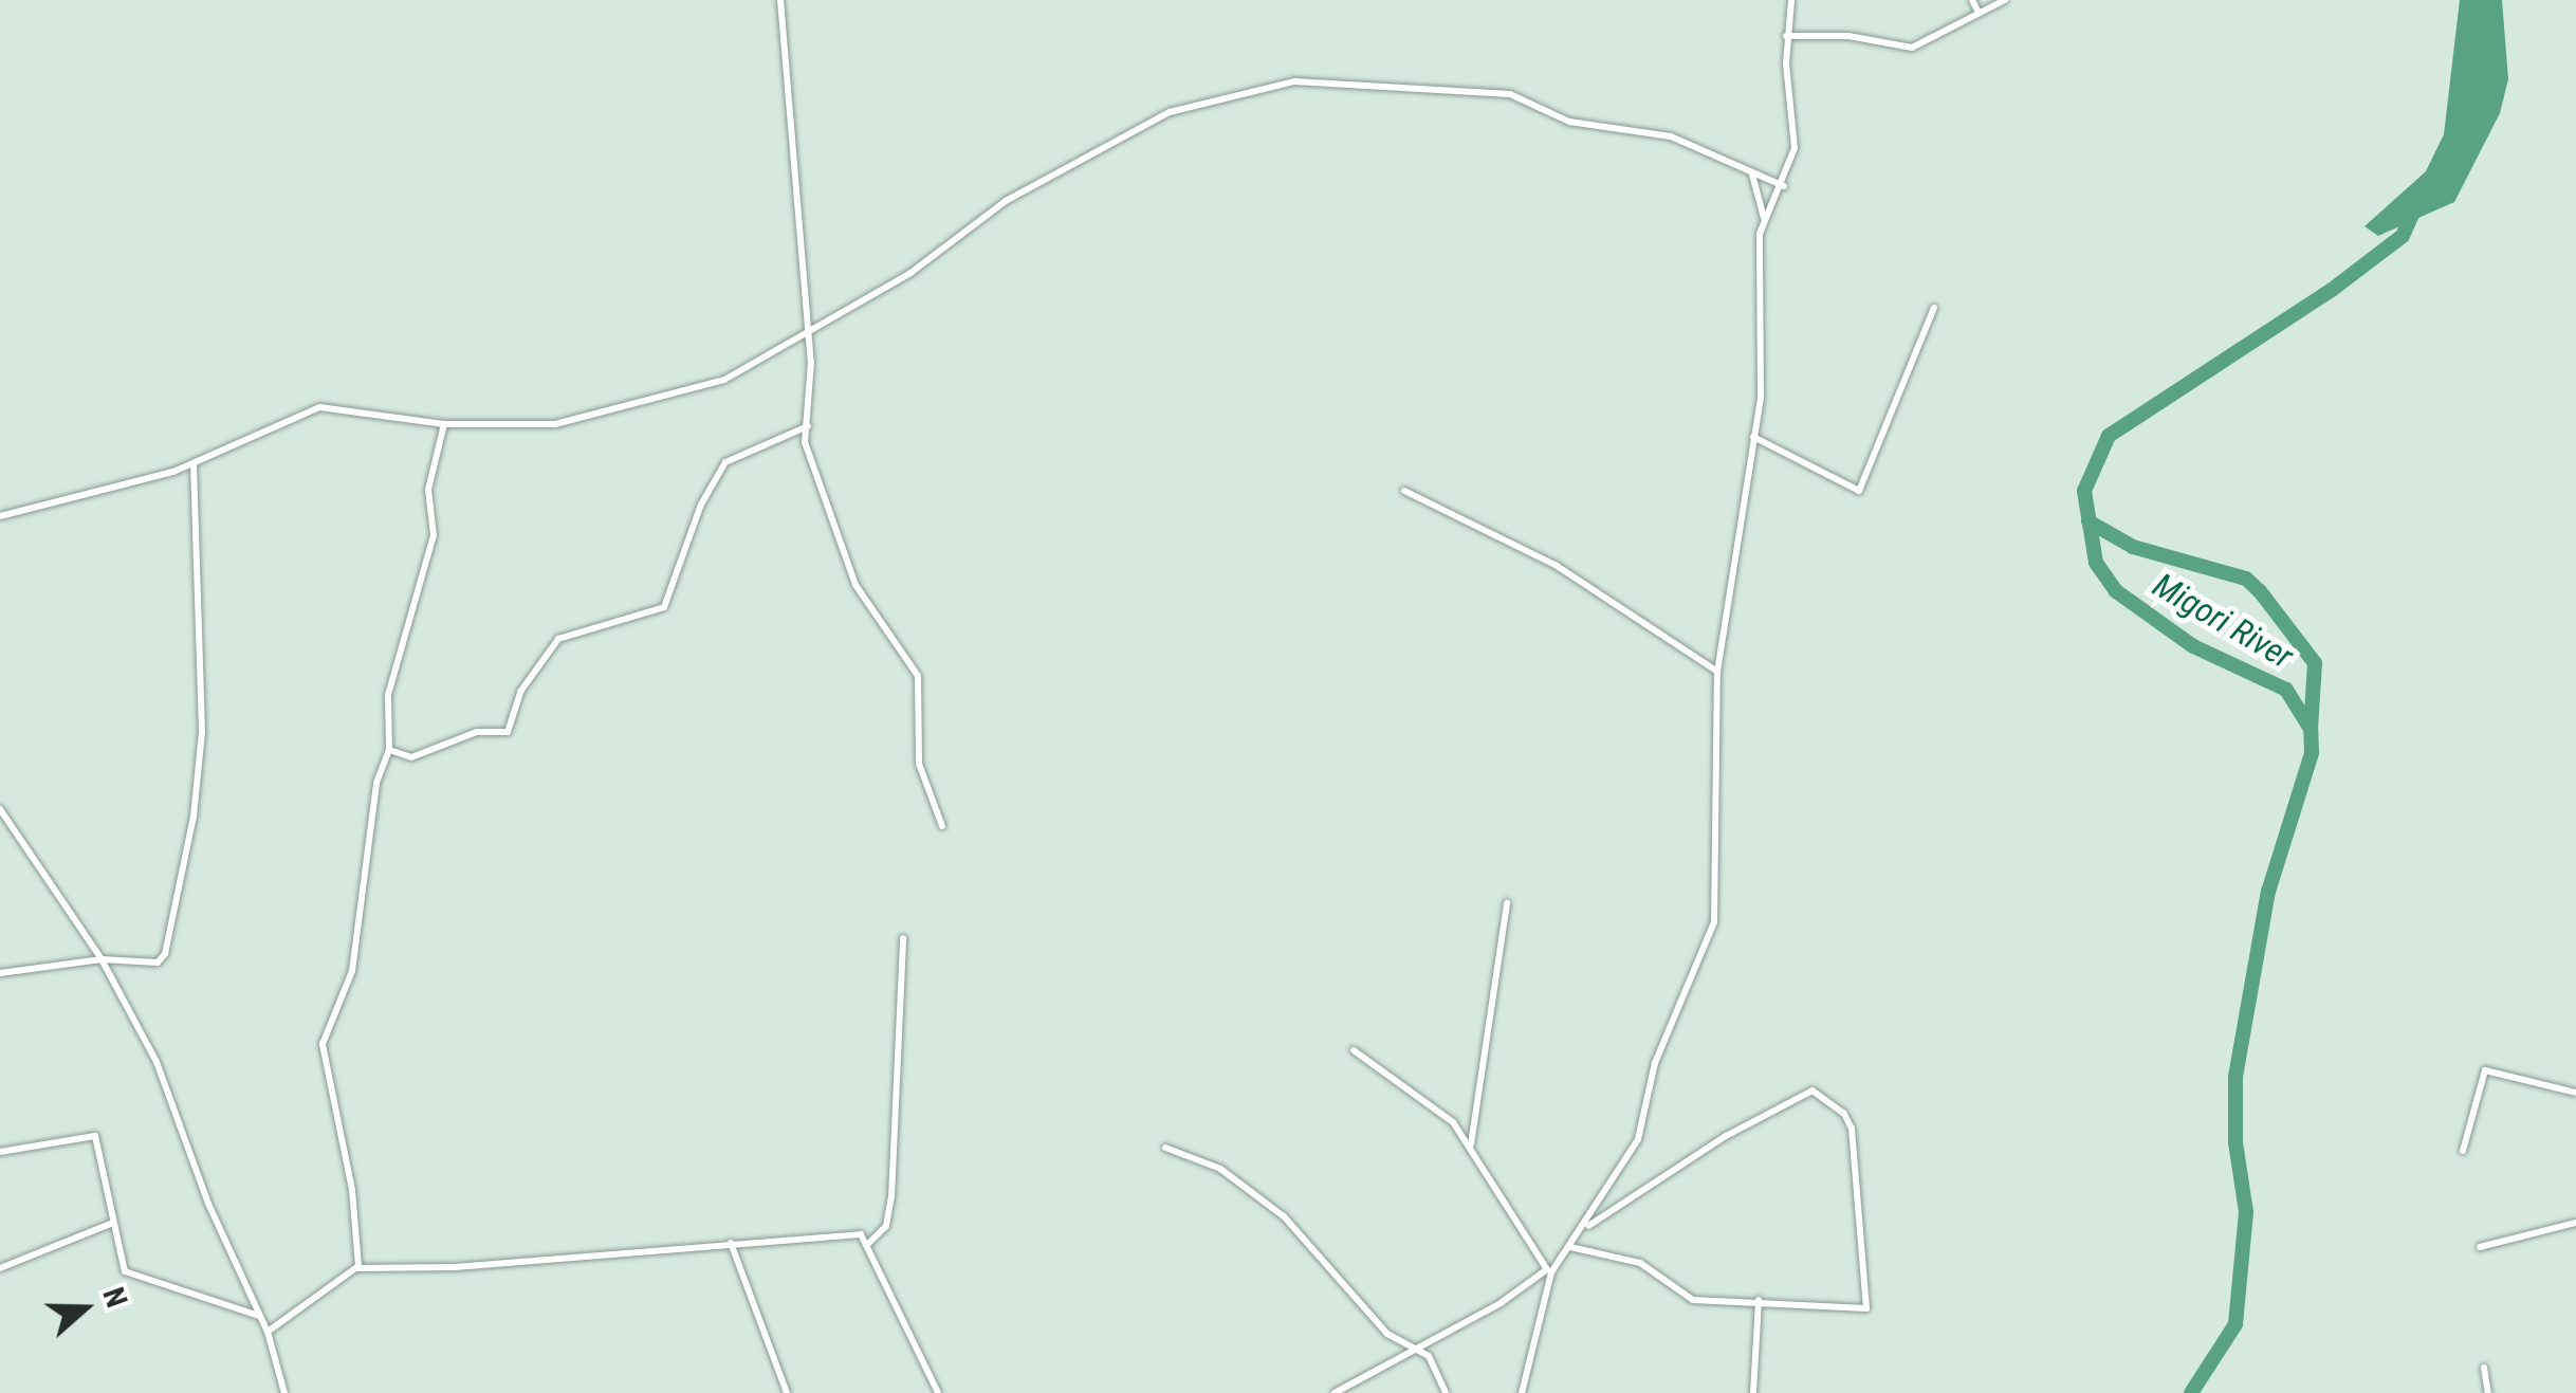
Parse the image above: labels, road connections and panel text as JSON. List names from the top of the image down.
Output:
{
  "water": ["Migori River"],
  "north": "right"
}
